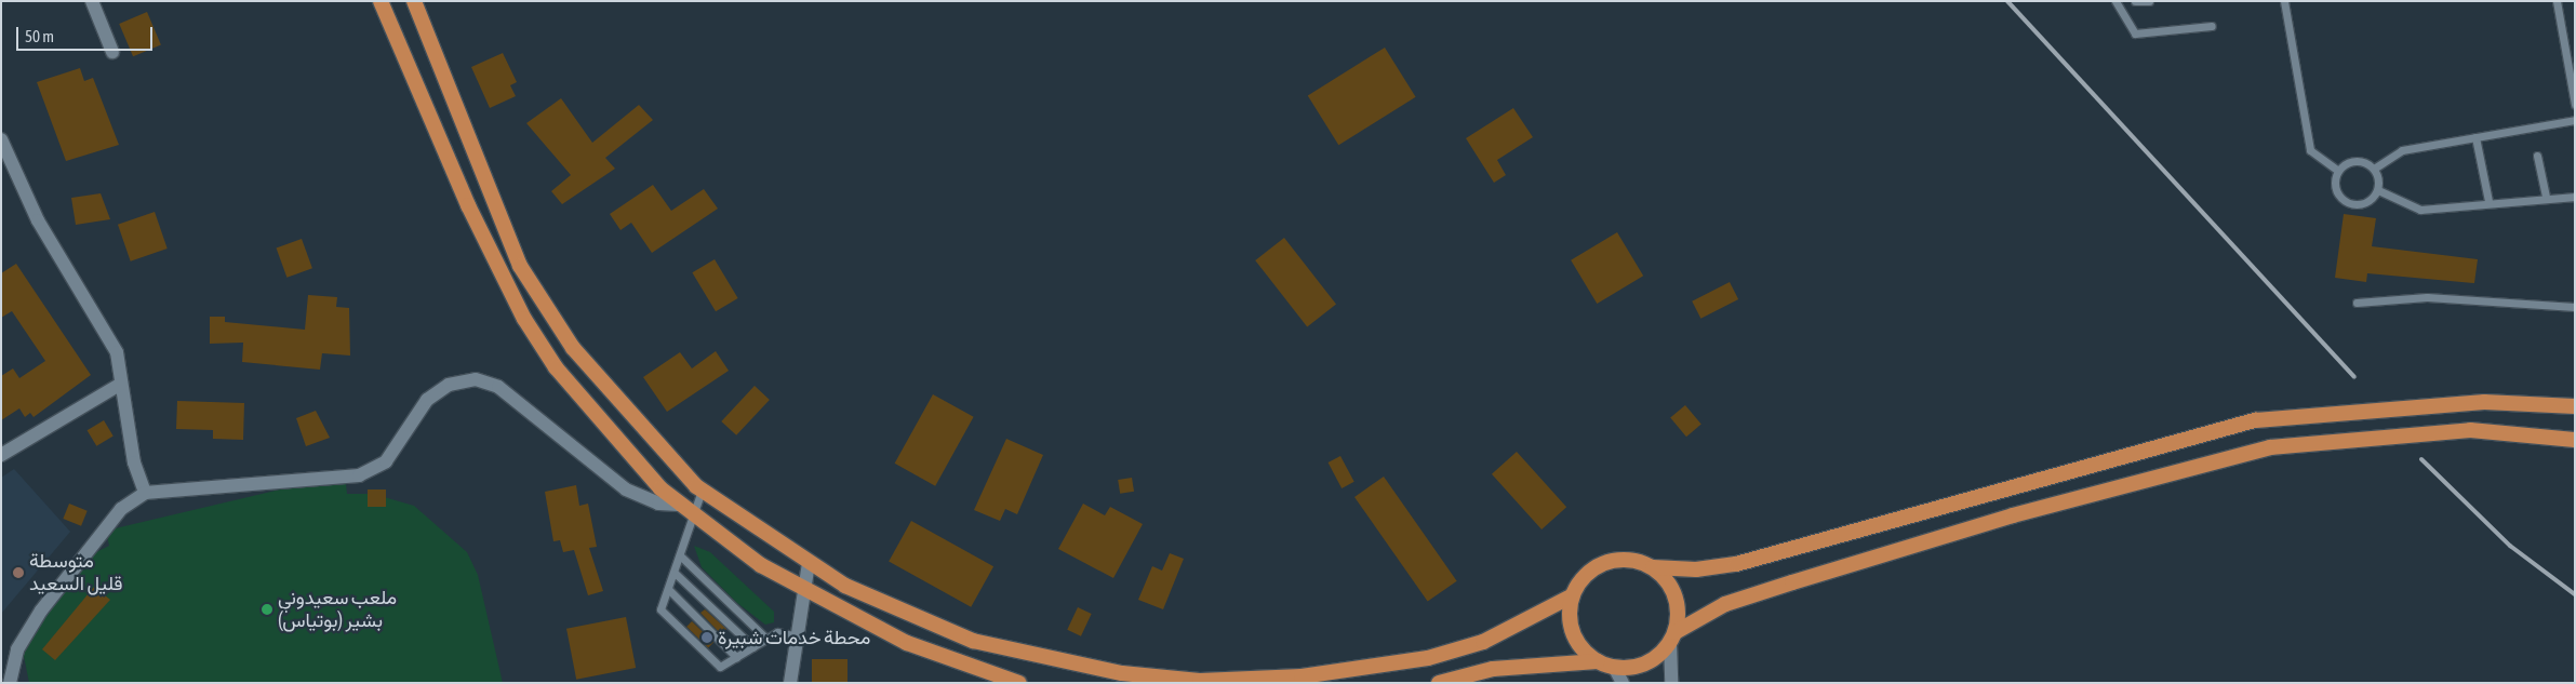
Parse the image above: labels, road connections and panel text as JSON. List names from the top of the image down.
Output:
{
  "places": ["متوسطة قليل السعيد", "ملعب سعيدوني بشير (بوتياس)", "محطة خدمات شبيرة"],
  "scale_bar": "50 m"
}
